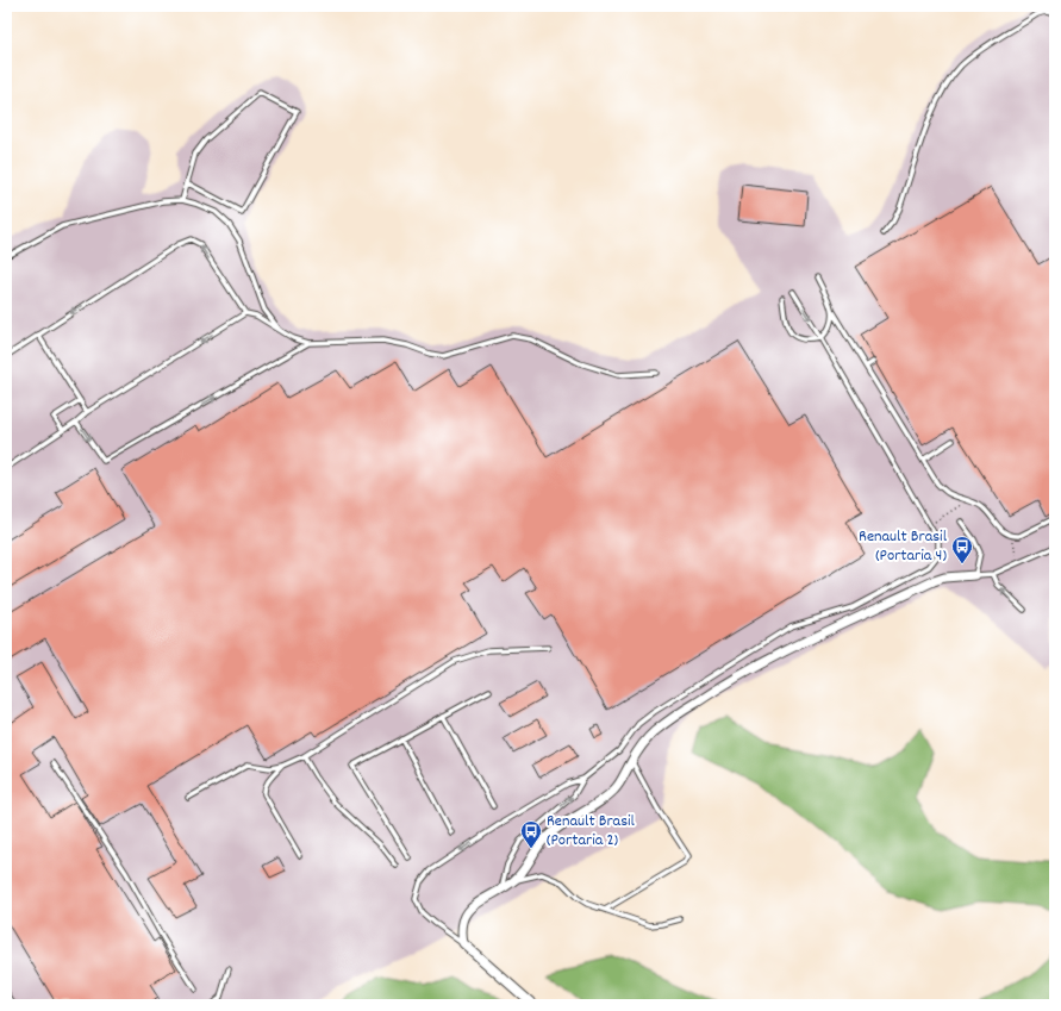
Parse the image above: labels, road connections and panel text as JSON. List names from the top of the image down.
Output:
{
  "places": {
    "bus stop": ["Renault Brasil (Portaria 4)", "Renault Brasil (Portaria 2)"]
  }
}
